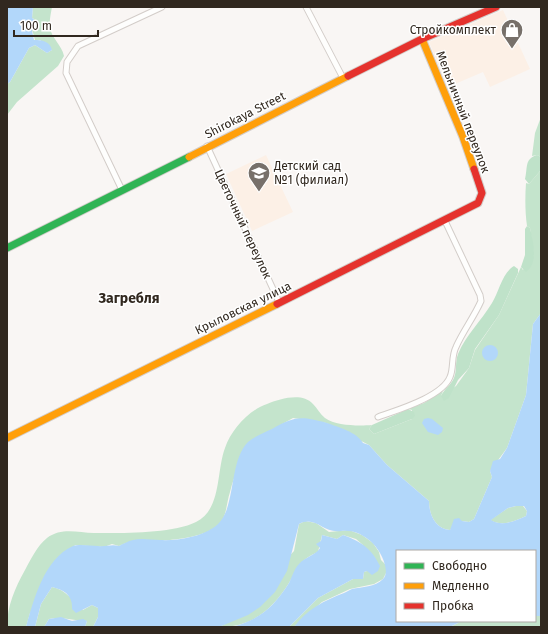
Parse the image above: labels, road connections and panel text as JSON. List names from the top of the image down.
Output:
{
  "streets": {
    "street": [
      "Мельничный переулок",
      "Shirokaya Street",
      "Цветочный переулок",
      "Крыловская улица"
    ]
  },
  "crossings": [
    ["Мельничный переулок", "Shirokaya Street"],
    ["Мельничный переулок", "Крыловская улица"],
    ["Shirokaya Street", "Цветочный переулок"],
    ["Цветочный переулок", "Крыловская улица"]
  ],
  "districts": ["Загребля"],
  "places": {
    "shop": ["Стройкомплект"],
    "school or university": ["Детский сад №1 (филиал)"]
  },
  "legend": ["Свободно", "Медленно", "Пробка"],
  "scale_bar": "100 m"
}
